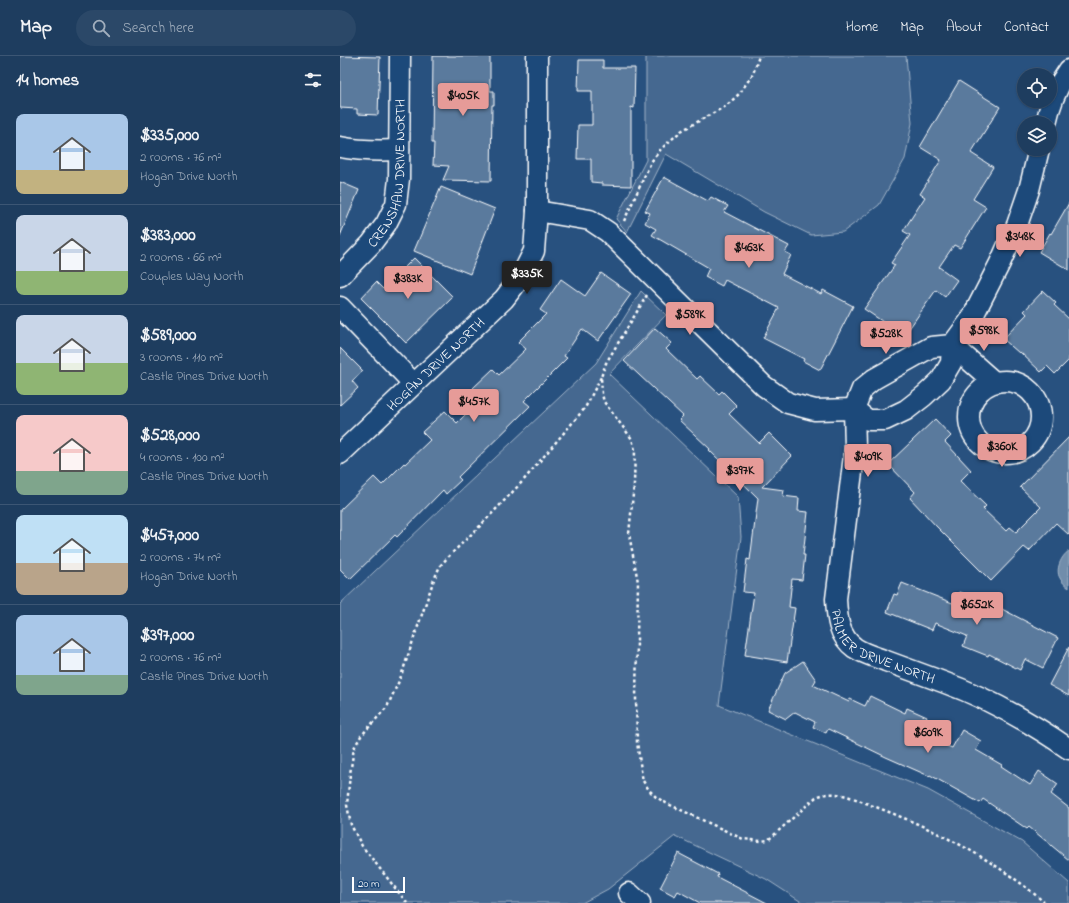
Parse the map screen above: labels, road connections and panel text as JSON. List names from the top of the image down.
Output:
{
  "streets": {
    "street": ["CRENSHAW DRIVE NORTH", "HOGAN DRIVE NORTH", "PALMER DRIVE NORTH"]
  },
  "scale_bar": "20 m",
  "page": {
    "header": "Map",
    "search": "Search here",
    "nav": [
      "Home",
      "Map",
      "About",
      "Contact"
    ],
    "heading": "14 homes",
    "price": [
      "$405K",
      "$348K",
      "$463K",
      "$335K",
      "$383K",
      "$589K",
      "$598K",
      "$528K",
      "$457K",
      "$360K",
      "$409K",
      "$397K",
      "$652K",
      "$609K"
    ],
    "list": [
      {
        "name": "$335,000",
        "note": "2 rooms · 76 m² · Hogan Drive North"
      },
      {
        "name": "$383,000",
        "note": "2 rooms · 66 m² · Couples Way North"
      },
      {
        "name": "$589,000",
        "note": "3 rooms · 110 m² · Castle Pines Drive North"
      },
      {
        "name": "$528,000",
        "note": "4 rooms · 100 m² · Castle Pines Drive North"
      },
      {
        "name": "$457,000",
        "note": "2 rooms · 74 m² · Hogan Drive North"
      },
      {
        "name": "$397,000",
        "note": "2 rooms · 76 m² · Castle Pines Drive North"
      }
    ],
    "scale": "20 m"
  }
}
